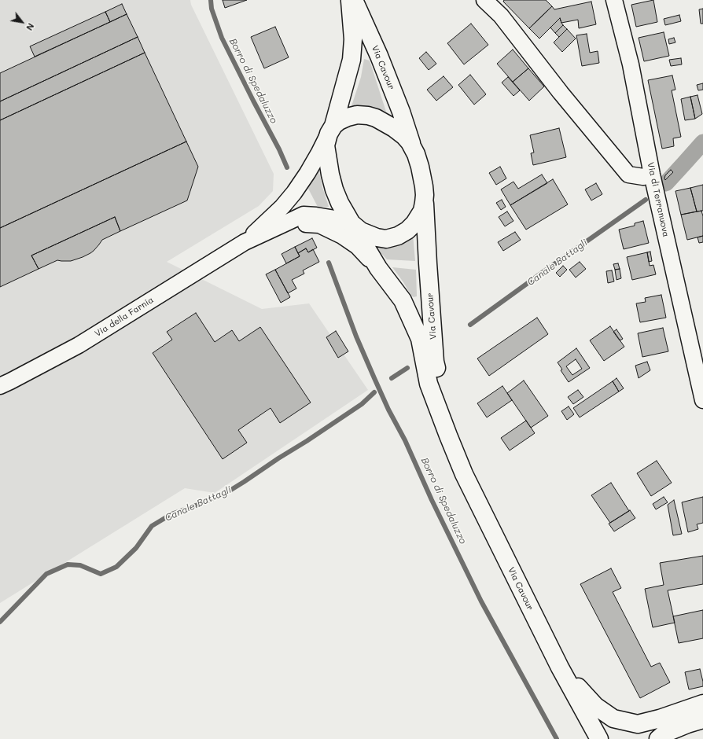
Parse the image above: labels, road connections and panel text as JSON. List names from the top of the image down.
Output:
{
  "streets": {
    "main road": ["Via Cavour"],
    "street": ["Via di Terranuova", "Via della Farnia"]
  },
  "crossings": [
    ["Via Cavour", "Via della Farnia"]
  ],
  "water": ["Borro di Spedaluzzo", "Canale Battagli"],
  "north": "bottom right"
}
